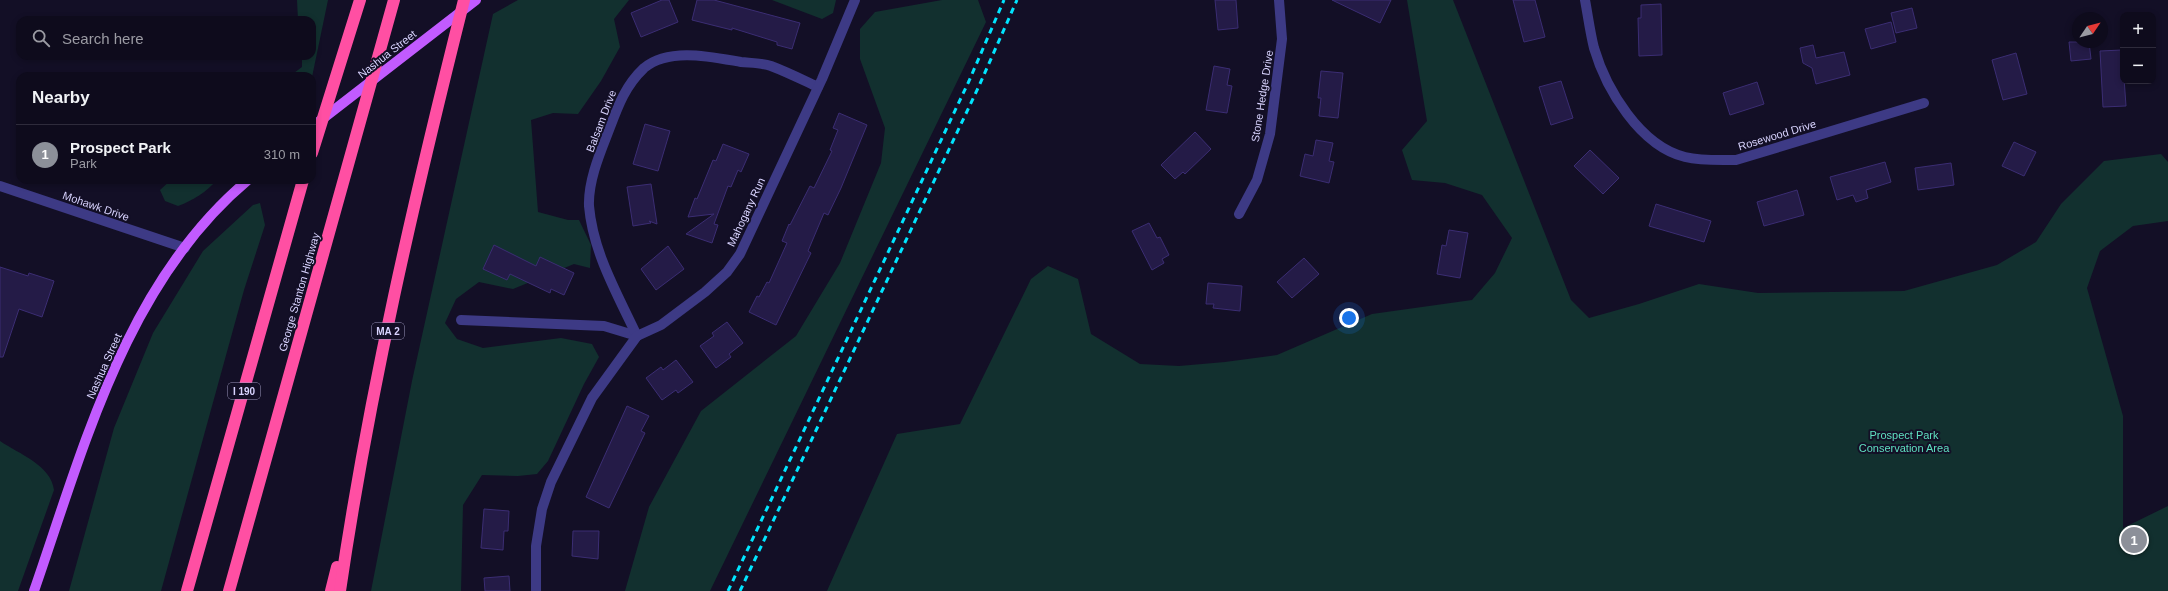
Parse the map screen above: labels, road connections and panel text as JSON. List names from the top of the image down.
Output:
{
  "streets": {
    "highway": ["George Stanton Highway", "MA 2", "I 190"],
    "main road": ["Nashua Street"],
    "street": [
      "Stone Hedge Drive",
      "Balsam Drive",
      "Rosewood Drive",
      "Mohawk Drive",
      "Mahogany Run"
    ]
  },
  "crossings": [
    ["Nashua Street", "Mohawk Drive"],
    ["Balsam Drive", "Mahogany Run"]
  ],
  "parks": ["Prospect Park Conservation Area"],
  "north": "top right",
  "page": {
    "map_buttons": ["+", "−"],
    "search": "Search here",
    "heading": "Nearby",
    "list": [
      {
        "mark": "1",
        "name": "Prospect Park",
        "note": "Park",
        "value": "310 m"
      }
    ],
    "pins": "1"
  }
}
